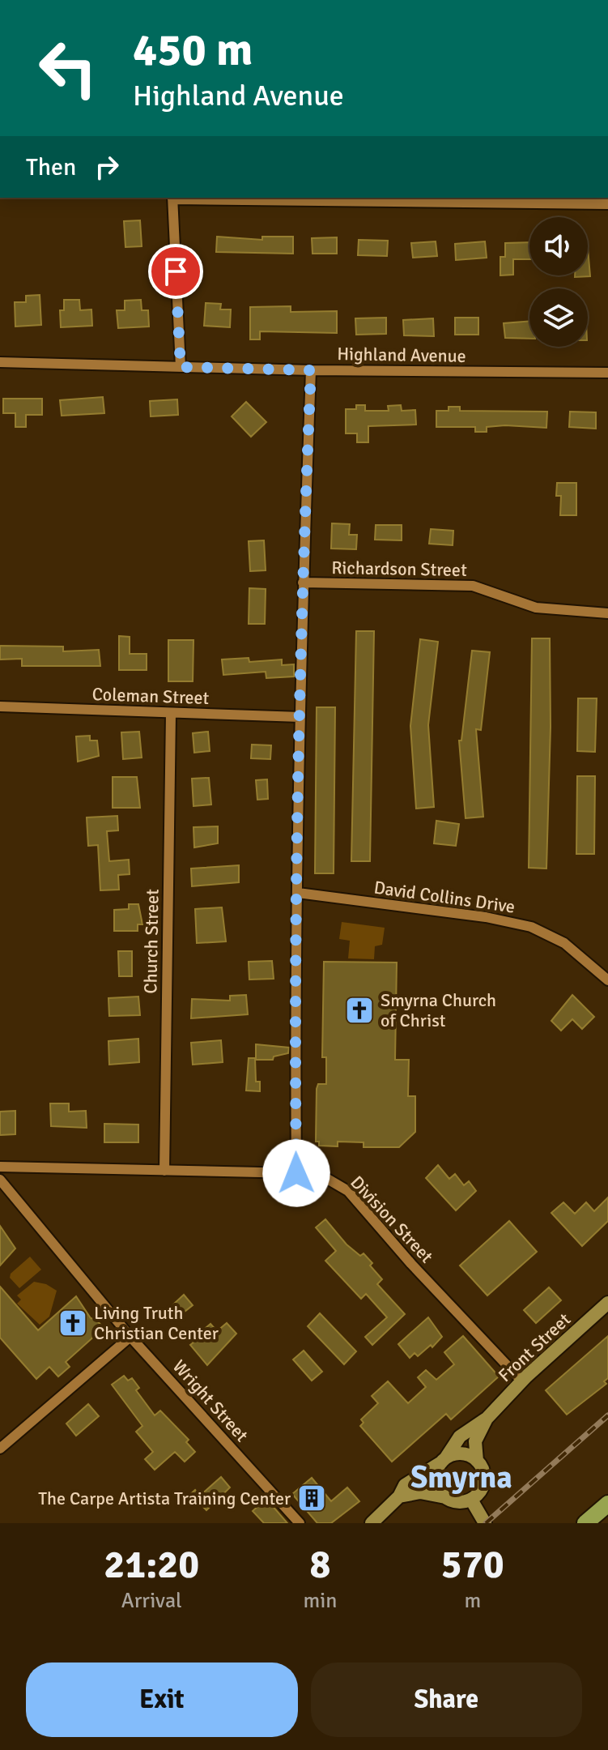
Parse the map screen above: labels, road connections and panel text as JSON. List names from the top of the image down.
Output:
{
  "streets": {
    "street": [
      "Highland Avenue",
      "Richardson Street",
      "Coleman Street",
      "David Collins Drive",
      "Church Street",
      "Division Street",
      "Front Street",
      "Wright Street"
    ]
  },
  "crossings": [
    ["Coleman Street", "Church Street"],
    ["Church Street", "Division Street"],
    ["Division Street", "Front Street"]
  ],
  "districts": ["Smyrna"],
  "places": {
    "church": ["Smyrna Church of Christ", "Living Truth Christian Center"],
    "building": ["The Carpe Artista Training Center"]
  },
  "page": {
    "turn": ["450 m", "Highland Avenue"],
    "then": "Then",
    "eta": [
      "21:20",
      "Arrival",
      "8",
      "min",
      "570",
      "m"
    ],
    "buttons": ["Exit", "Share"]
  }
}
